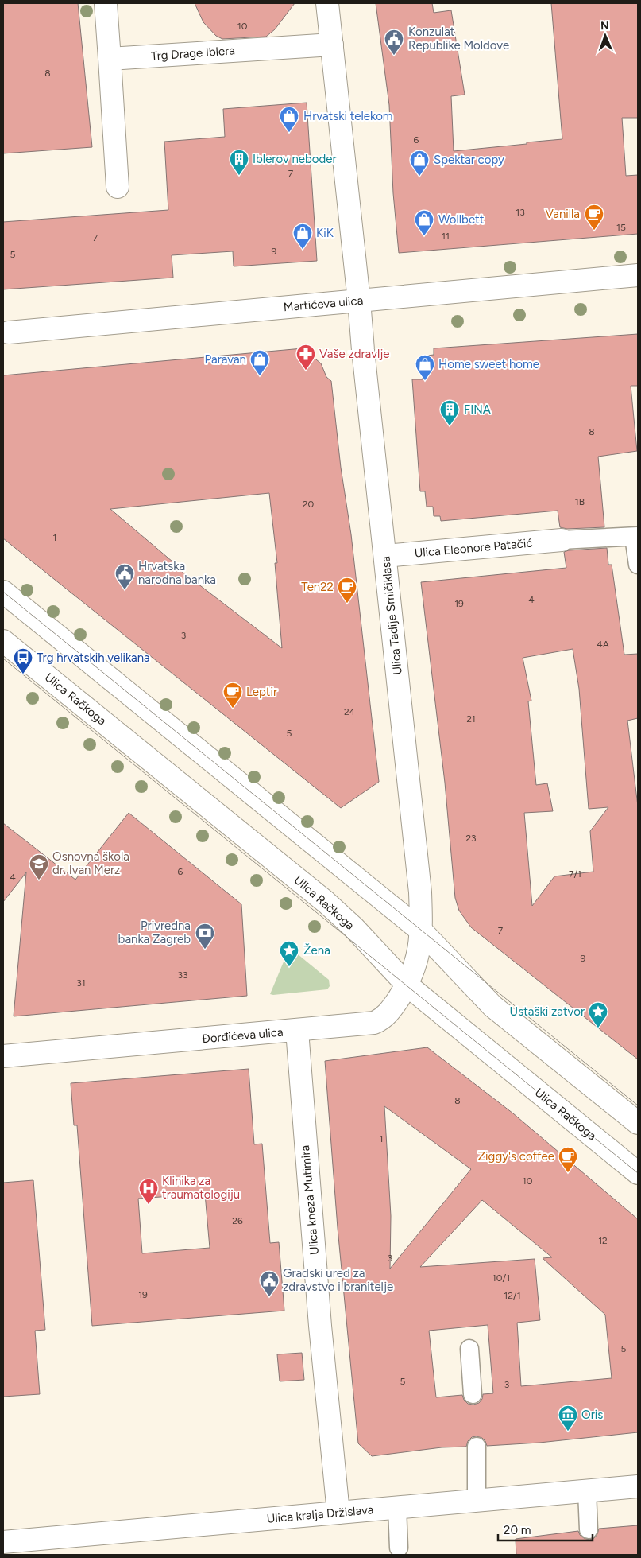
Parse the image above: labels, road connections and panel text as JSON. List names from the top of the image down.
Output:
{
  "streets": {
    "street": [
      "Trg Drage Iblera",
      "Martićeva ulica",
      "Ulica Eleonore Patačić",
      "Ulica Tadije Smičiklasa",
      "Ulica Račkoga",
      "Đorđićeva ulica",
      "Ulica kneza Mutimira",
      "Ulica kralja Držislava"
    ]
  },
  "crossings": [
    ["Martićeva ulica", "Ulica Tadije Smičiklasa"],
    ["Ulica Eleonore Patačić", "Ulica Tadije Smičiklasa"],
    ["Ulica Tadije Smičiklasa", "Đorđićeva ulica"],
    ["Ulica Račkoga", "Đorđićeva ulica"],
    ["Đorđićeva ulica", "Ulica kneza Mutimira"],
    ["Ulica kneza Mutimira", "Ulica kralja Držislava"]
  ],
  "places": {
    "public building": ["Konzulat Republike Moldove", "Hrvatska narodna banka", "Gradski ured za zdravstvo i branitelje"],
    "shop": [
      "Hrvatski telekom",
      "Spektar copy",
      "Wollbett",
      "KiK",
      "Paravan",
      "Home sweet home"
    ],
    "building": ["Iblerov neboder", "FINA"],
    "cafe": [
      "Vanilla",
      "Ten22",
      "Leptir",
      "Ziggy's coffee"
    ],
    "pharmacy": ["Vaše zdravlje"],
    "bus stop": ["Trg hrvatskih velikana"],
    "school or university": ["Osnovna škola dr. Ivan Merz"],
    "bank": ["Privredna banka Zagreb"],
    "place": ["Žena", "Ustaški zatvor"],
    "hospital": ["Klinika za traumatologiju"],
    "museum": ["Oris"]
  },
  "house_numbers": [
    "10",
    "8",
    "6",
    "7",
    "13",
    "15",
    "11",
    "7",
    "9",
    "5",
    "8",
    "1B",
    "20",
    "1",
    "4",
    "19",
    "3",
    "4A",
    "24",
    "21",
    "5",
    "23",
    "6",
    "7/1",
    "4",
    "7",
    "9",
    "33",
    "31",
    "8",
    "1",
    "10",
    "26",
    "12",
    "3",
    "10/1",
    "19",
    "12/1",
    "5",
    "5",
    "3"
  ],
  "scale_bar": "20 m",
  "north": "top"
}
